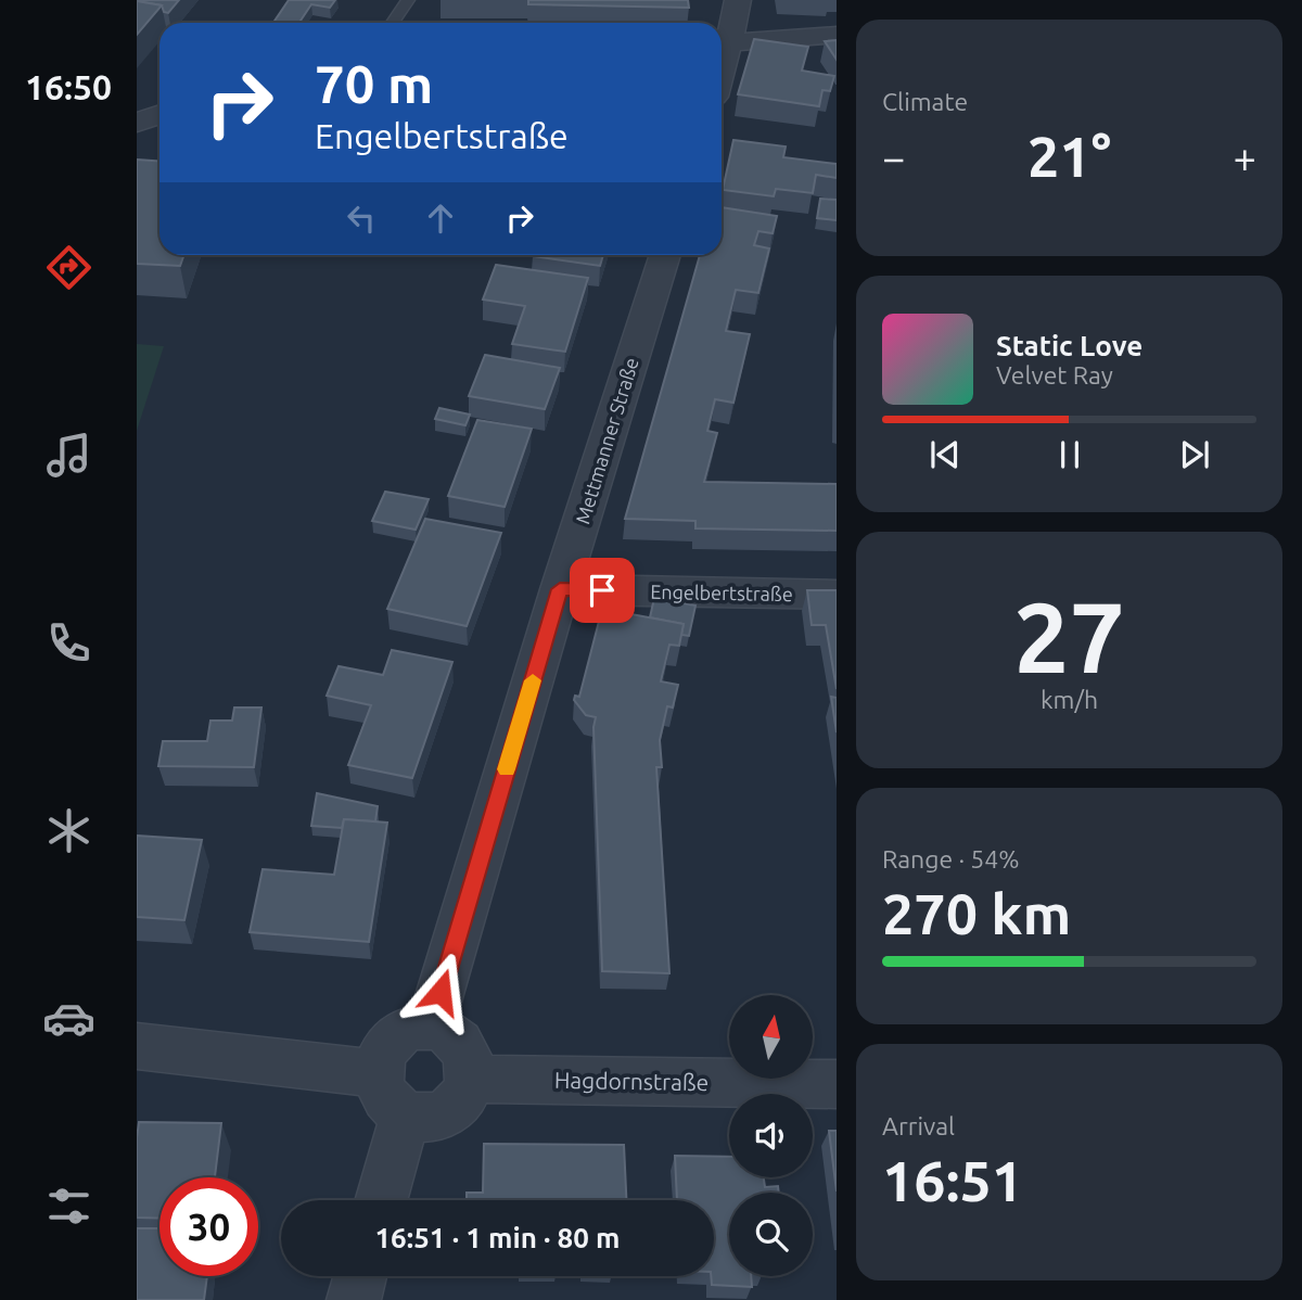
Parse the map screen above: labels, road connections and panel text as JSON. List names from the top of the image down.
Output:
{
  "streets": {
    "street": ["Mettmanner Straße", "Engelbertstraße", "Hagdornstraße"]
  },
  "crossings": [
    ["Mettmanner Straße", "Engelbertstraße"],
    ["Mettmanner Straße", "Hagdornstraße"]
  ],
  "north": "top",
  "page": {
    "tabs": "16:50",
    "tile": [
      "Climate",
      ["27", "km/h"],
      ["Range · 54%", "270 km"],
      ["Arrival", "16:51"]
    ],
    "turn": ["70 m", "Engelbertstraße"],
    "heat": ["−", "21°", "+"],
    "song": ["Static Love", "Velvet Ray"],
    "limit": "30",
    "trip": "16:51 · 1 min · 80 m"
  }
}
